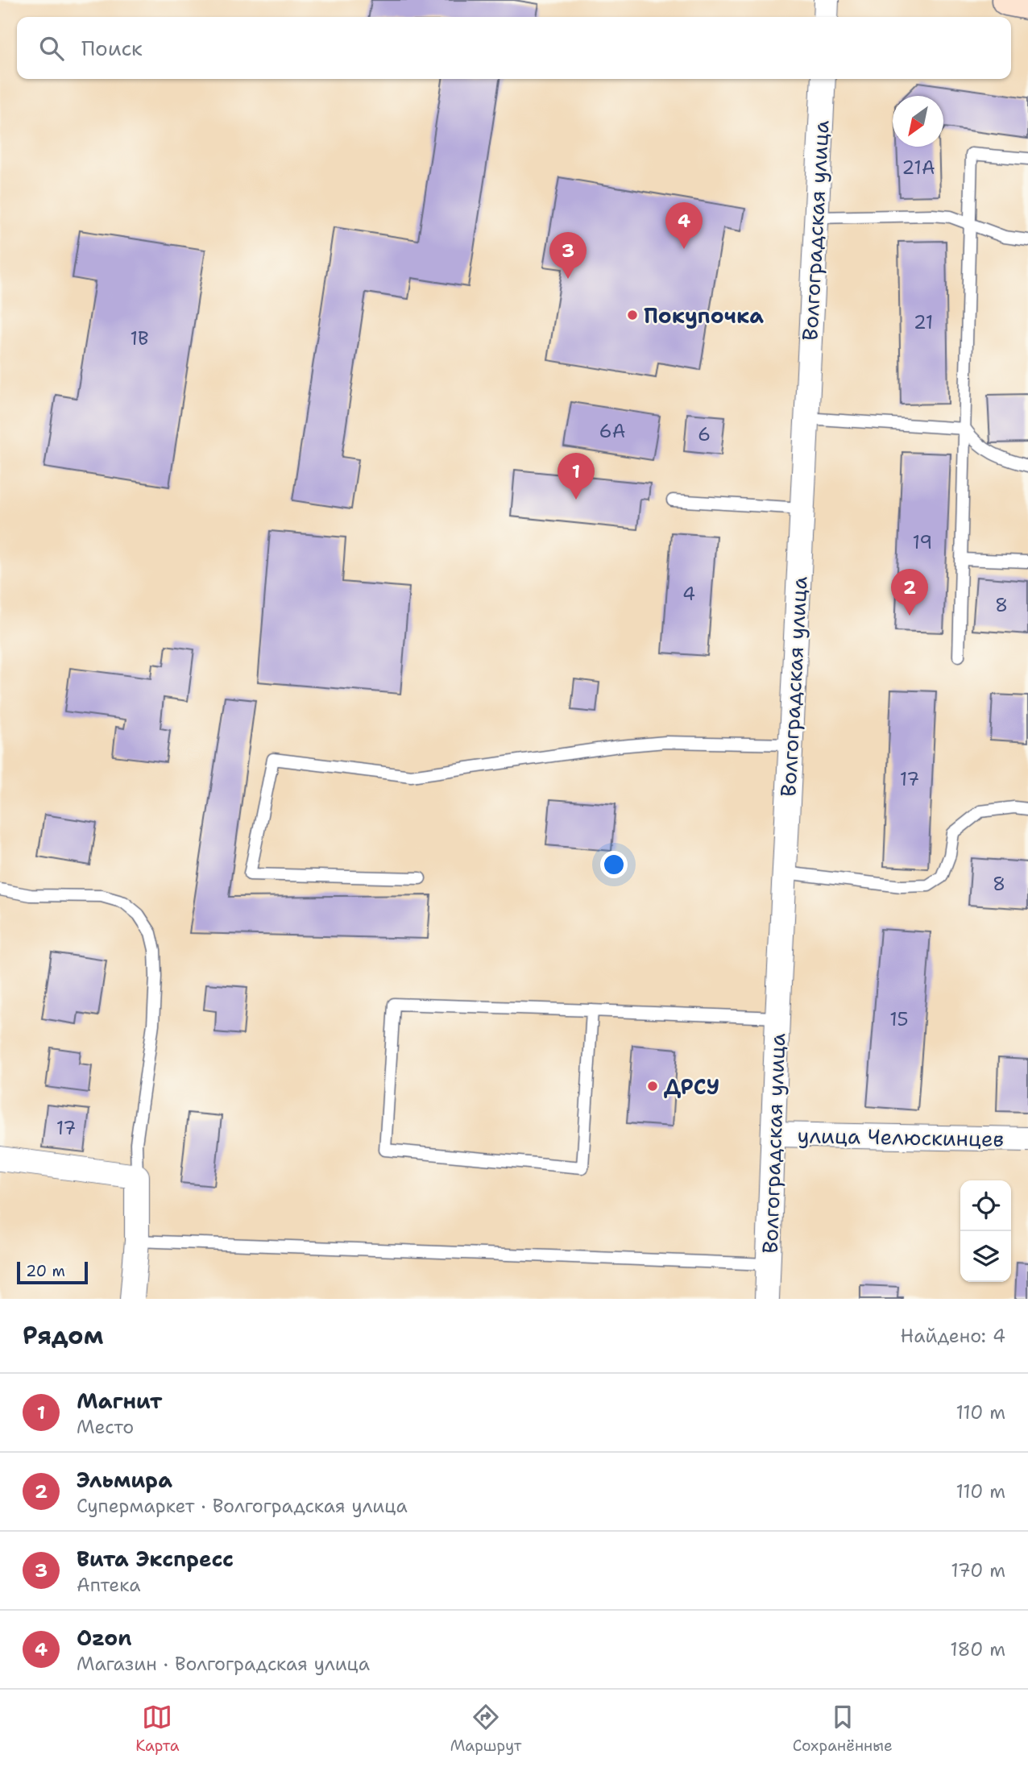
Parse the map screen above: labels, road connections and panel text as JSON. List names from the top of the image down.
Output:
{
  "streets": {
    "street": ["Волгоградская улица", "улица Челюскинцев"]
  },
  "crossings": [
    ["Волгоградская улица", "улица Челюскинцев"]
  ],
  "places": ["Покупочка", "ДРСУ"],
  "house_numbers": [
    "21А",
    "21",
    "1В",
    "6А",
    "6",
    "19",
    "4",
    "8",
    "17",
    "8",
    "15",
    "17"
  ],
  "scale_bar": "20 m",
  "north": "bottom left",
  "page": {
    "search": "Поиск",
    "pins": [
      "4",
      "3",
      "1",
      "2"
    ],
    "scale": "20 m",
    "heading": ["Рядом", "Найдено: 4"],
    "list": [
      {
        "mark": "1",
        "name": "Магнит",
        "note": "Место",
        "value": "110 m"
      },
      {
        "mark": "2",
        "name": "Эльмира",
        "note": "Супермаркет · Волгоградская улица",
        "value": "110 m"
      },
      {
        "mark": "3",
        "name": "Вита Экспресс",
        "note": "Аптека",
        "value": "170 m"
      },
      {
        "mark": "4",
        "name": "Ozon",
        "note": "Магазин · Волгоградская улица",
        "value": "180 m"
      }
    ],
    "nav": ["Карта", "Маршрут", "Сохранённые"]
  }
}
